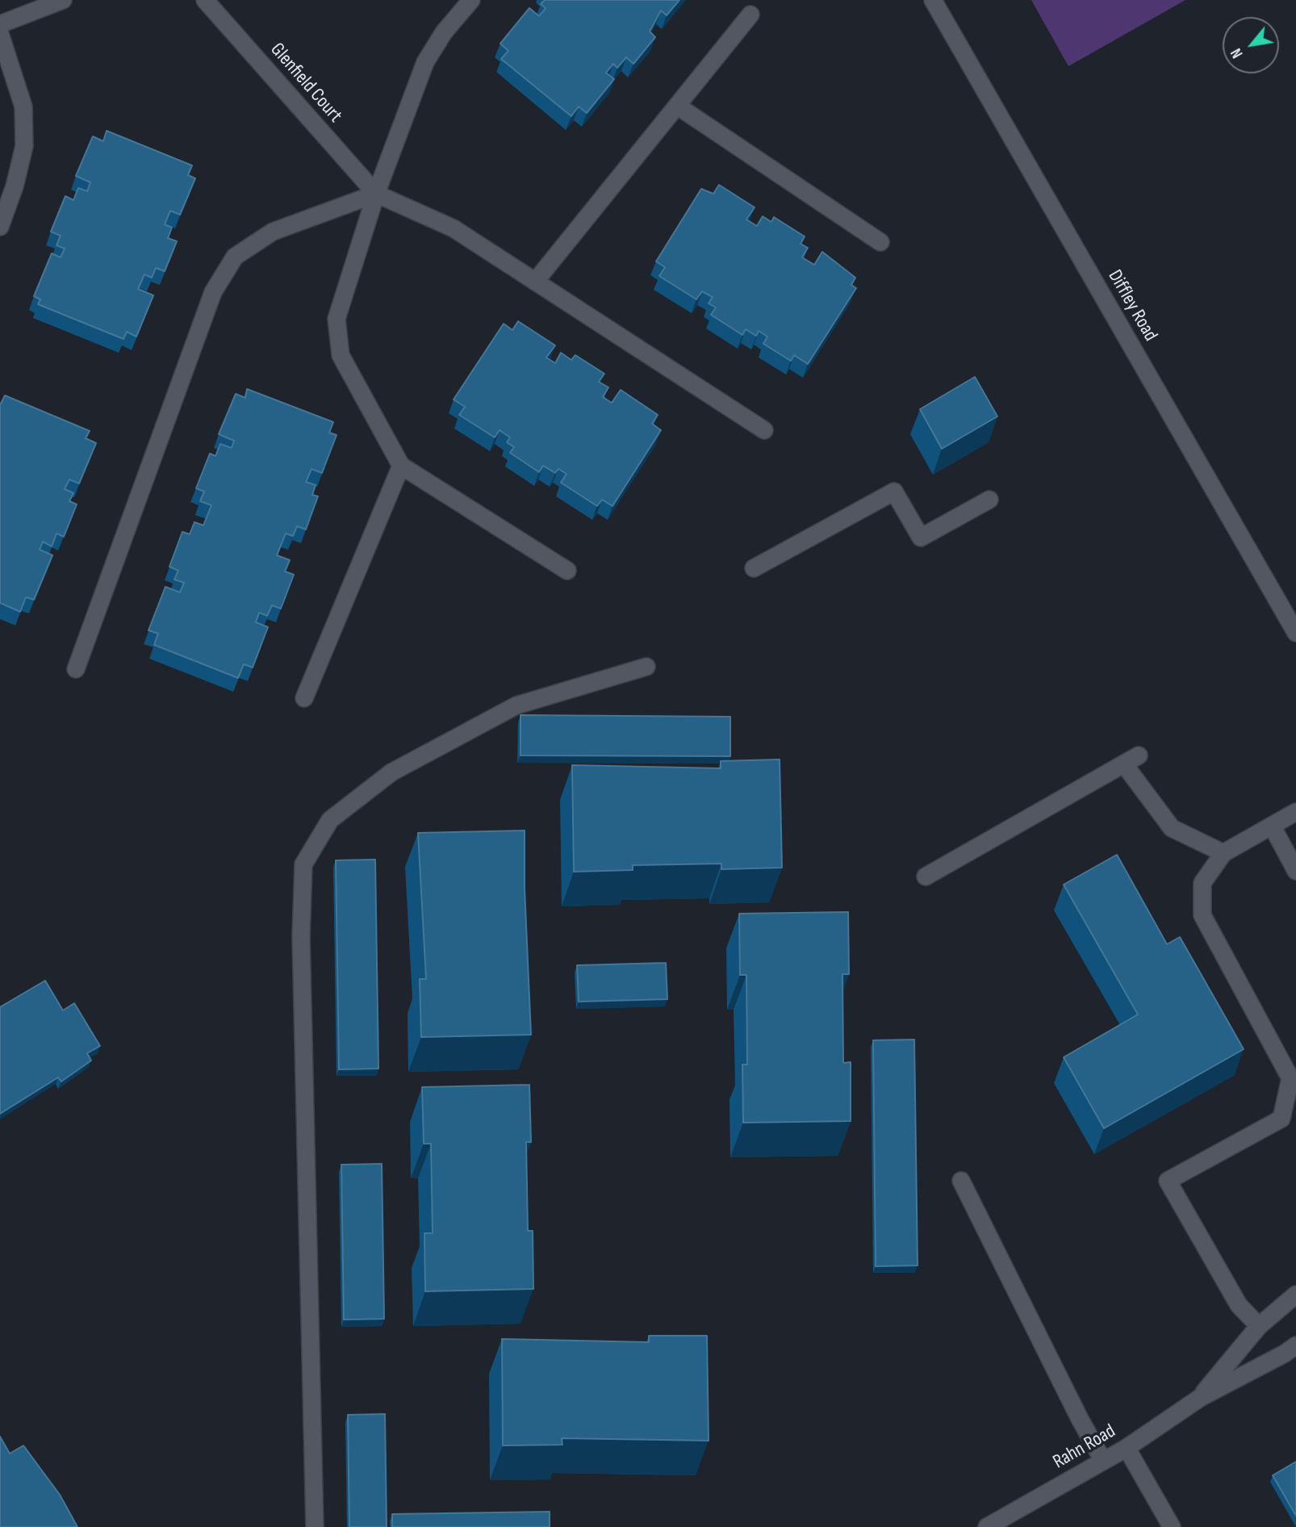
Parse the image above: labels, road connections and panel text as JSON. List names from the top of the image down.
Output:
{
  "streets": {
    "street": ["Glenfield Court", "Diffley Road", "Rahn Road"]
  },
  "north": "bottom left"
}
